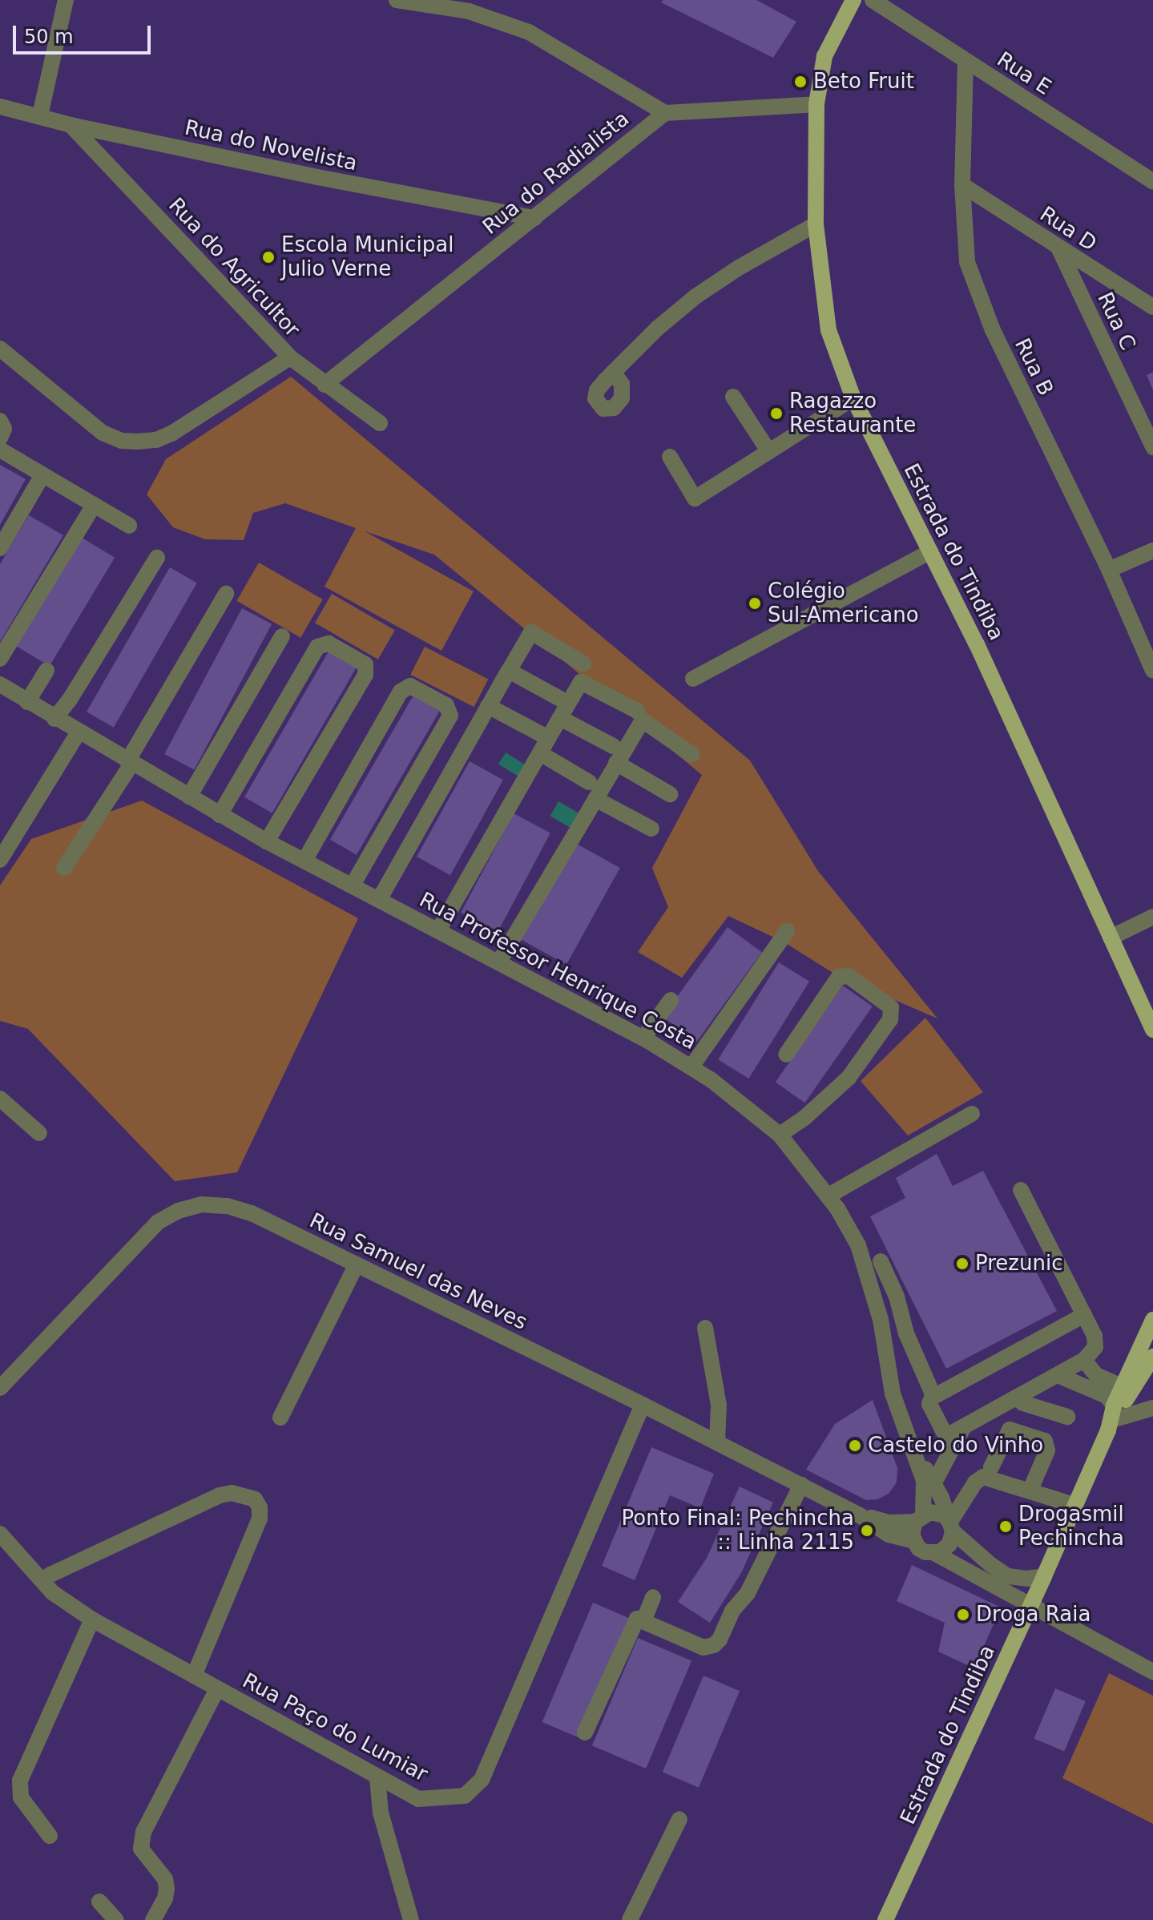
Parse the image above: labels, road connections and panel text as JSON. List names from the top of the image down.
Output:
{
  "streets": {
    "main road": ["Estrada do Tindiba"],
    "street": [
      "Rua E",
      "Rua do Novelista",
      "Rua do Radialista",
      "Rua D",
      "Rua do Agricultor",
      "Rua C",
      "Rua B",
      "Rua Professor Henrique Costa",
      "Rua Samuel das Neves",
      "Rua Paço do Lumiar"
    ]
  },
  "crossings": [
    ["Rua E", "Rua B"],
    ["Rua do Novelista", "Rua do Radialista"],
    ["Rua do Novelista", "Rua do Agricultor"],
    ["Rua do Radialista", "Rua do Agricultor"],
    ["Rua D", "Rua C"],
    ["Rua D", "Rua B"],
    ["Estrada do Tindiba", "Rua Professor Henrique Costa"],
    ["Rua Professor Henrique Costa", "Rua Samuel das Neves"],
    ["Rua Samuel das Neves", "Rua Paço do Lumiar"]
  ],
  "places": [
    "Beto Fruit",
    "Escola Municipal Julio Verne",
    "Ragazzo Restaurante",
    "Colégio Sul-Americano",
    "Prezunic",
    "Castelo do Vinho",
    "Drogasmil Pechincha",
    "Ponto Final: Pechincha :: Linha 2115",
    "Droga Raia"
  ],
  "scale_bar": "50 m"
}
